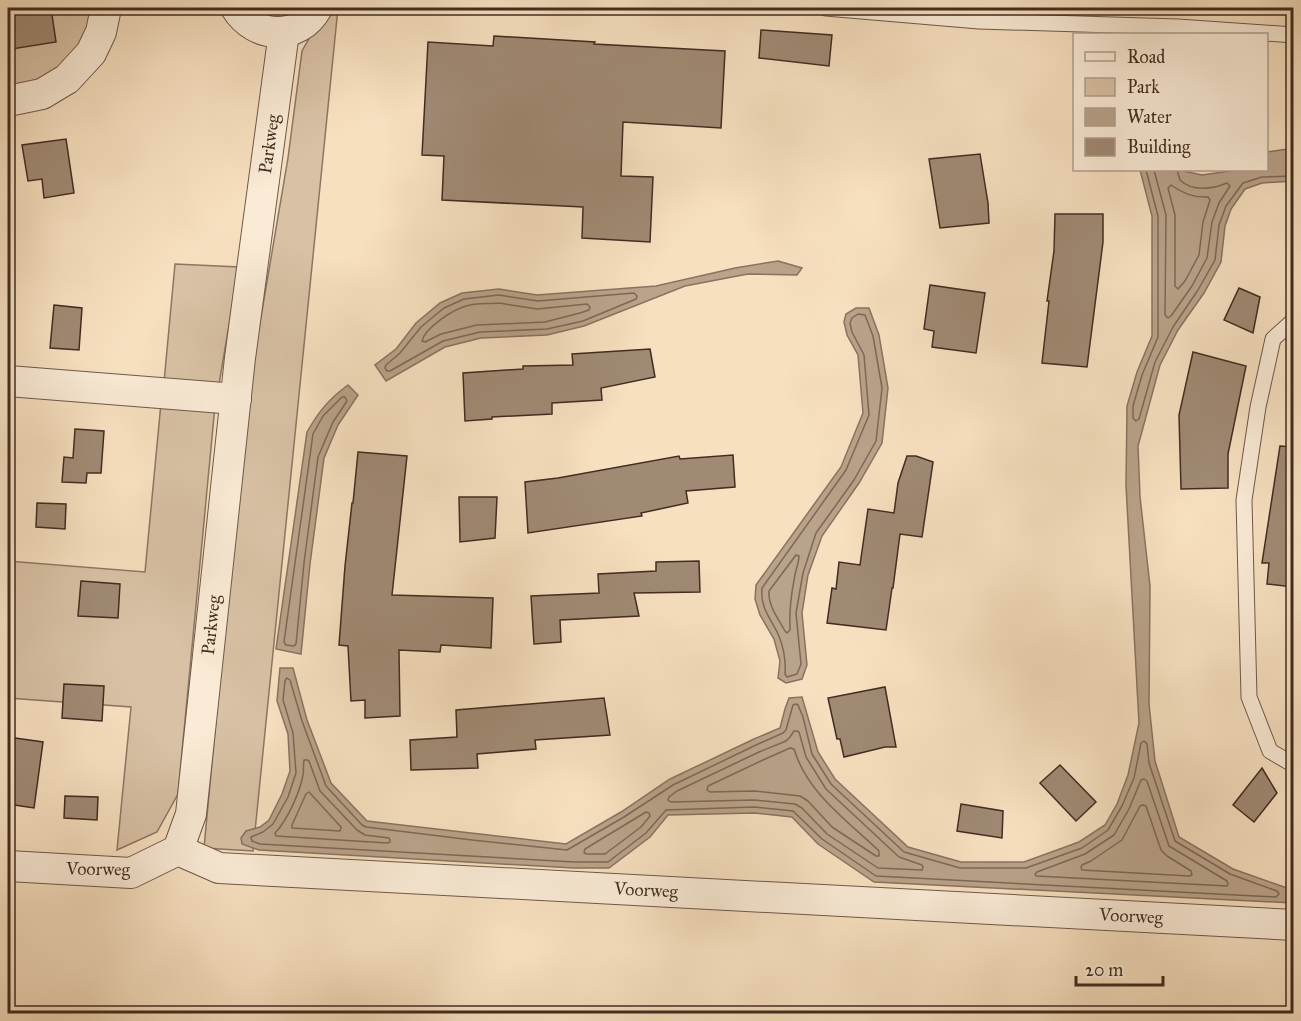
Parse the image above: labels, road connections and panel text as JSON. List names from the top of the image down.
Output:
{
  "streets": {
    "street": ["Parkweg", "Voorweg"]
  },
  "crossings": [
    ["Parkweg", "Voorweg"]
  ],
  "legend": [
    "Road",
    "Park",
    "Water",
    "Building"
  ],
  "scale_bar": "20 m"
}
